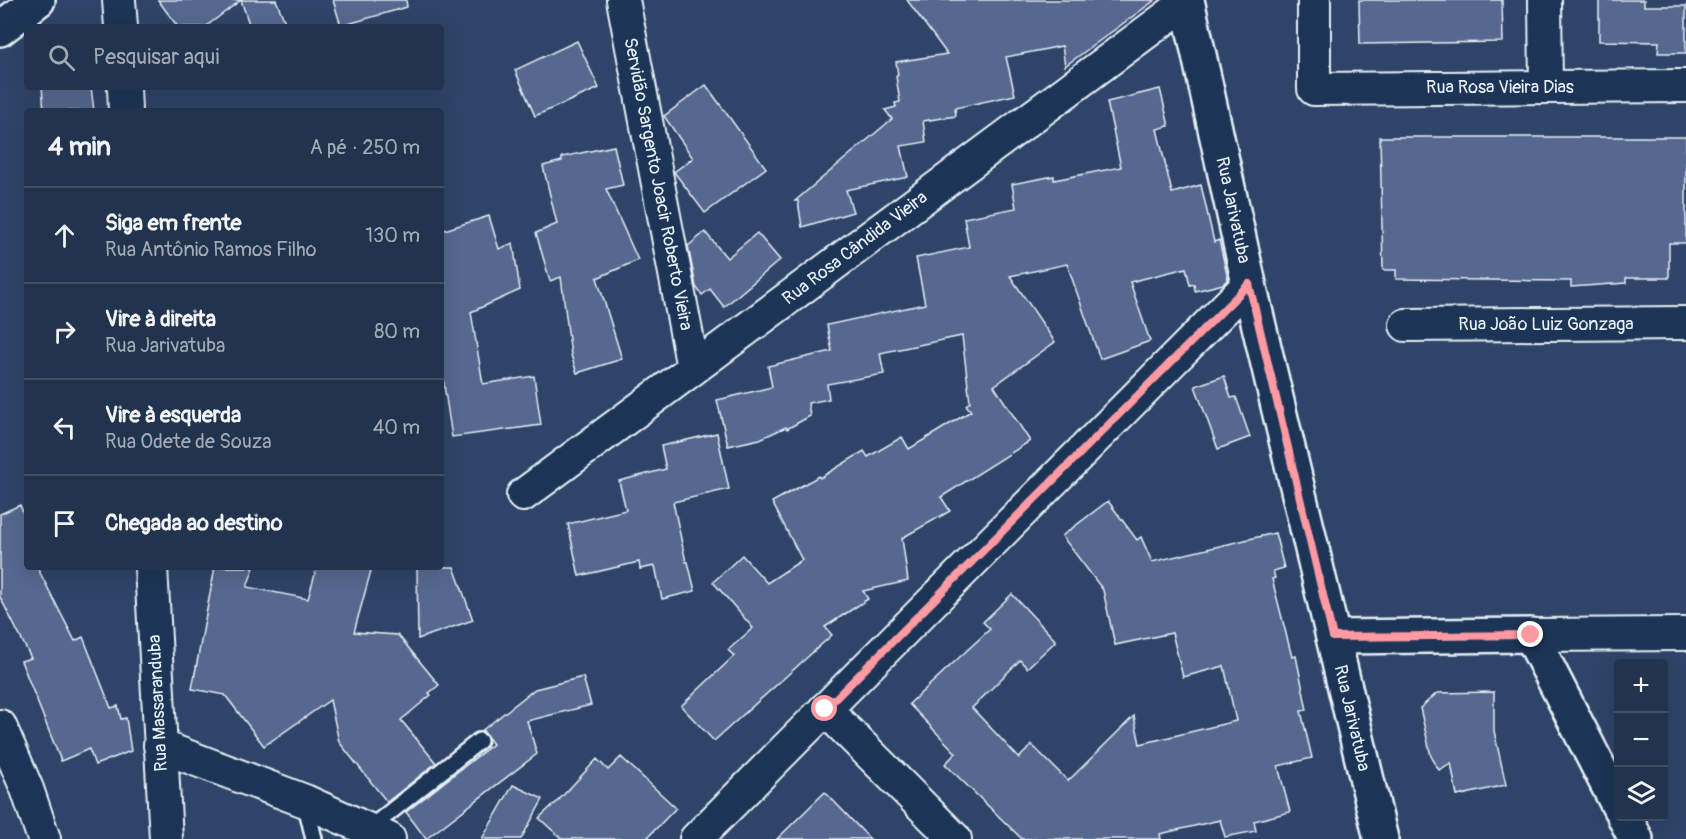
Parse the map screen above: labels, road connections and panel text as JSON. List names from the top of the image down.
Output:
{
  "streets": {
    "main road": ["Rua Jarivatuba"],
    "street": [
      "Rua Rosa Vieira Dias",
      "Servidão Sargento Joacir Roberto Vieira",
      "Rua Rosa Cândida Vieira",
      "Rua João Luiz Gonzaga",
      "Rua Massaranduba"
    ]
  },
  "crossings": [
    ["Servidão Sargento Joacir Roberto Vieira", "Rua Rosa Cândida Vieira"],
    ["Rua Jarivatuba", "Rua Rosa Cândida Vieira"]
  ],
  "page": {
    "search": "Pesquisar aqui",
    "heading": ["4 min", "A pé · 250 m"],
    "list": [
      ["Siga em frente", "Rua Antônio Ramos Filho", "130 m"],
      ["Vire à direita", "Rua Jarivatuba", "80 m"],
      ["Vire à esquerda", "Rua Odete de Souza", "40 m"],
      "Chegada ao destino"
    ],
    "map_buttons": ["+", "−"]
  }
}
